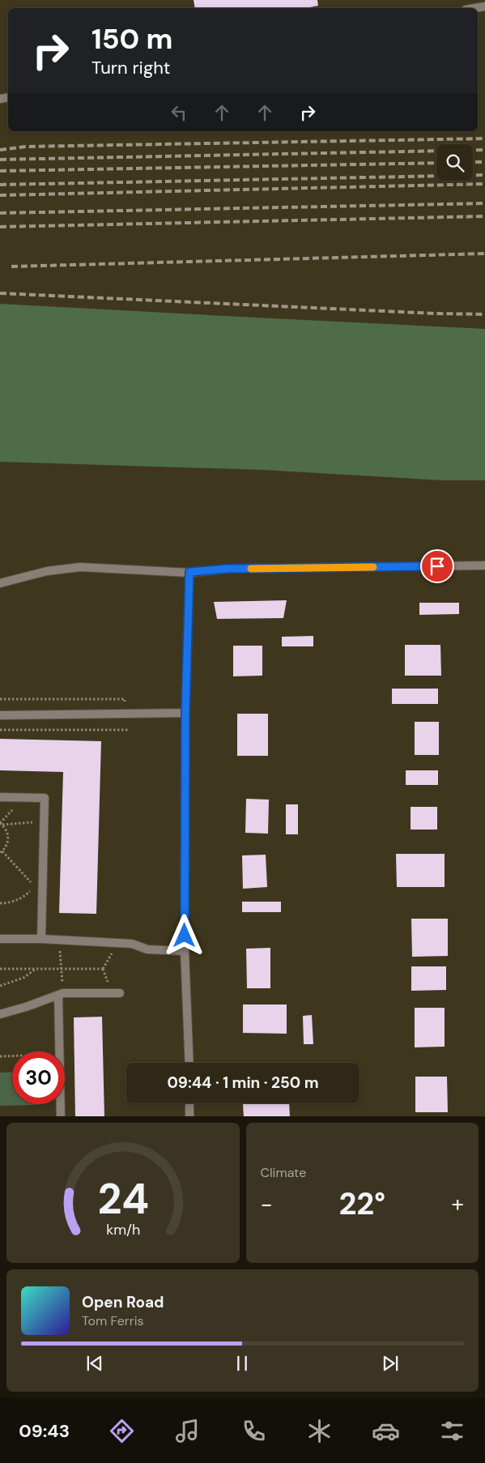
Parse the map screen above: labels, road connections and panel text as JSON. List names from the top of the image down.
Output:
{
  "page": {
    "turn": ["150 m", "Turn right"],
    "limit": "30",
    "trip": "09:44 · 1 min · 250 m",
    "tile": "Climate",
    "heat": ["−", "22°", "+"],
    "song": ["Open Road", "Tom Ferris"],
    "tabs": "09:43",
    "gauge": ["24", "km/h"]
  }
}
